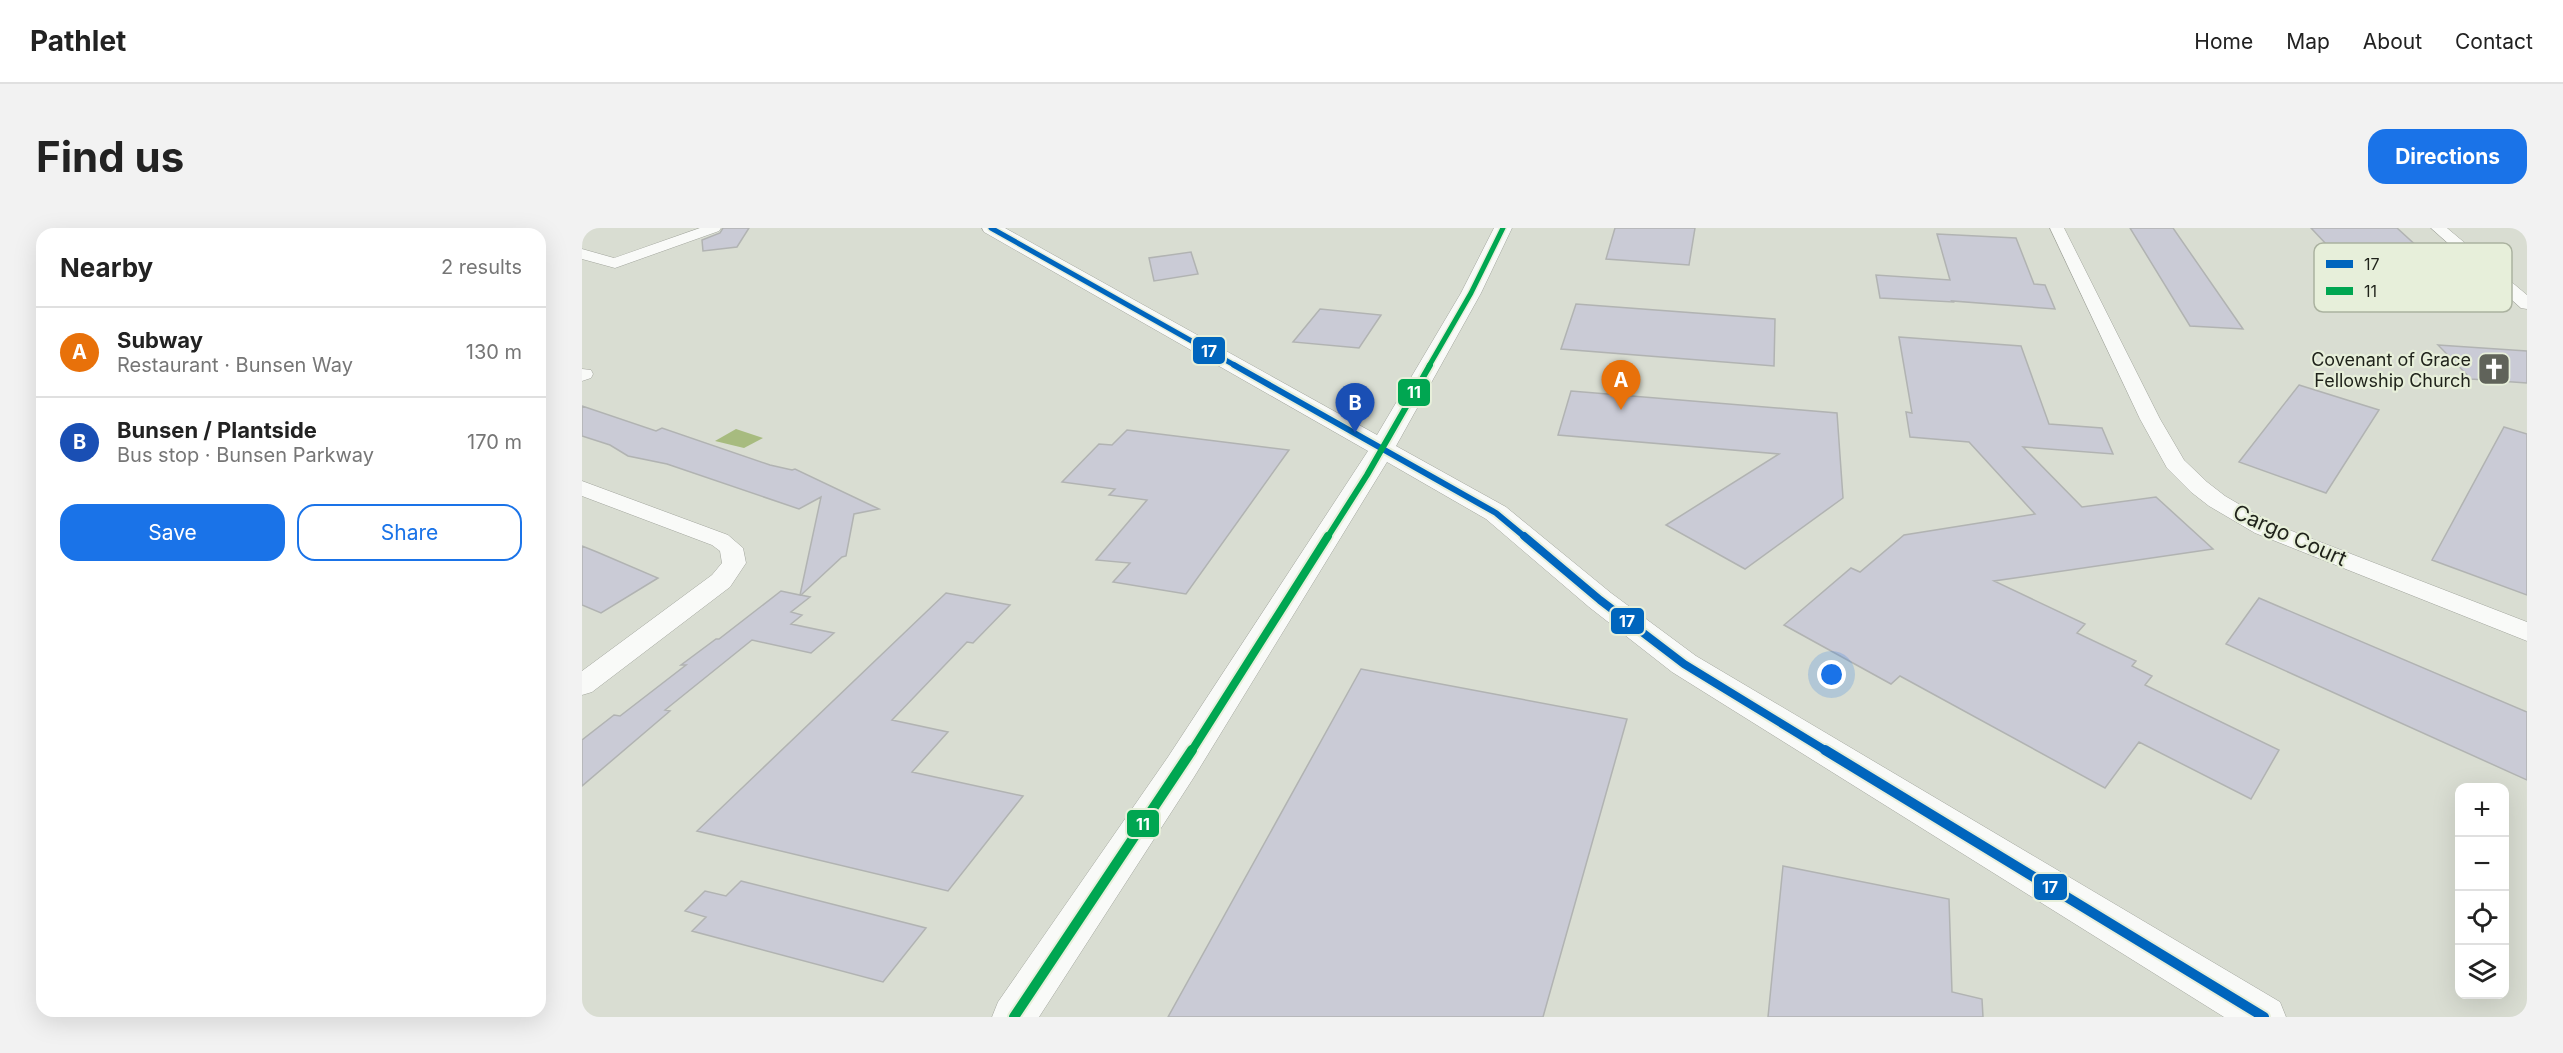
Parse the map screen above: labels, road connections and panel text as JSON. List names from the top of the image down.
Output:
{
  "streets": {
    "street": ["Cargo Court"]
  },
  "places": {
    "church": ["Covenant of Grace Fellowship Church"]
  },
  "lines": ["transit line 17", "transit line 11"],
  "legend": ["17", "11"],
  "page": {
    "header": "Pathlet",
    "nav": [
      "Home",
      "Map",
      "About",
      "Contact"
    ],
    "buttons": [
      "Directions",
      ["Save", "Share"]
    ],
    "title": "Find us",
    "heading": ["Nearby", "2 results"],
    "list": [
      {
        "mark": "A",
        "name": "Subway",
        "note": "Restaurant · Bunsen Way",
        "value": "130 m"
      },
      {
        "mark": "B",
        "name": "Bunsen / Plantside",
        "note": "Bus stop · Bunsen Parkway",
        "value": "170 m"
      }
    ],
    "pins": ["A", "B"],
    "map_buttons": ["+", "−"]
  }
}
